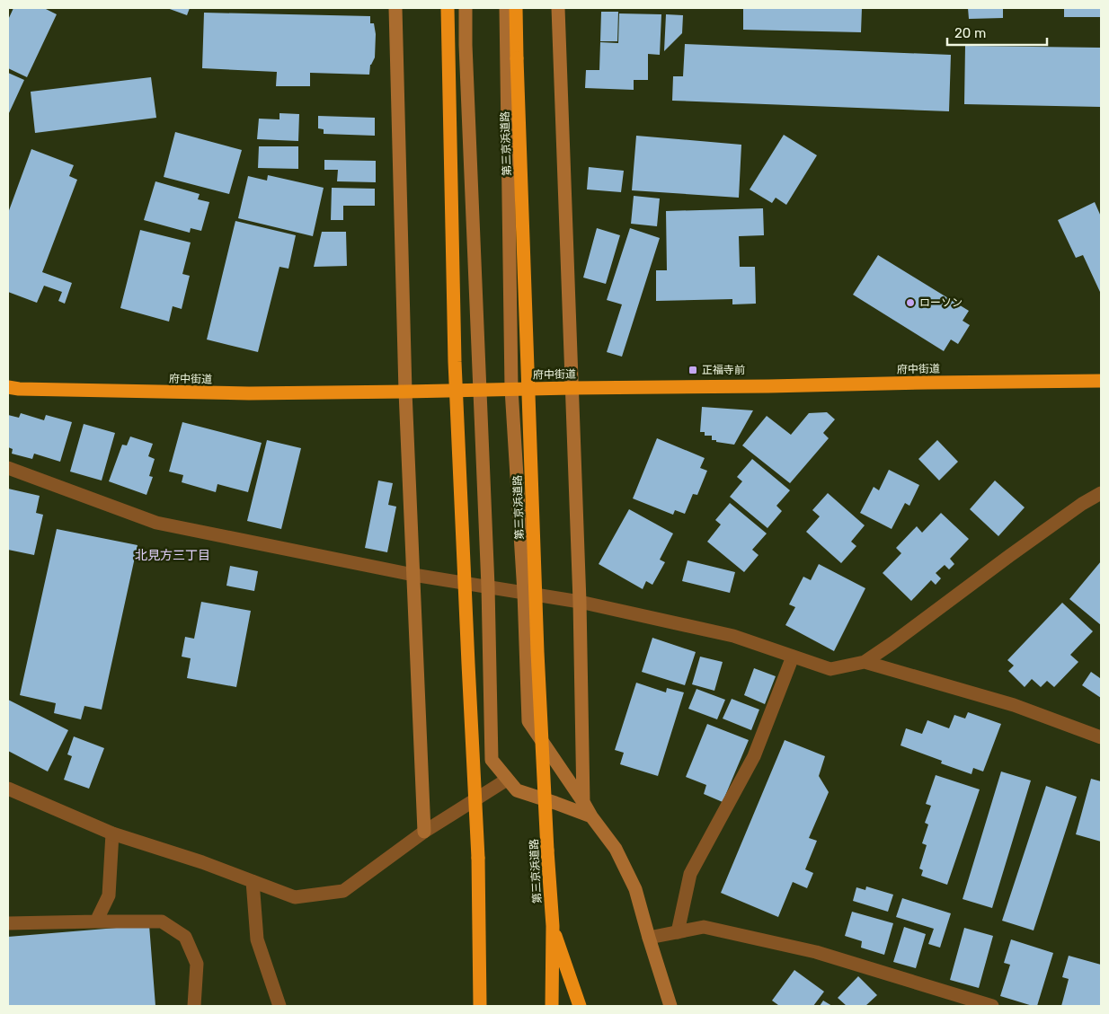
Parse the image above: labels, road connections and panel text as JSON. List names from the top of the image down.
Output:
{
  "streets": {
    "highway": ["第三京浜道路", "府中街道"]
  },
  "districts": ["北見方三丁目"],
  "places": {
    "other": ["ローソン"],
    "transit": ["正福寺前"]
  },
  "scale_bar": "20 m"
}
